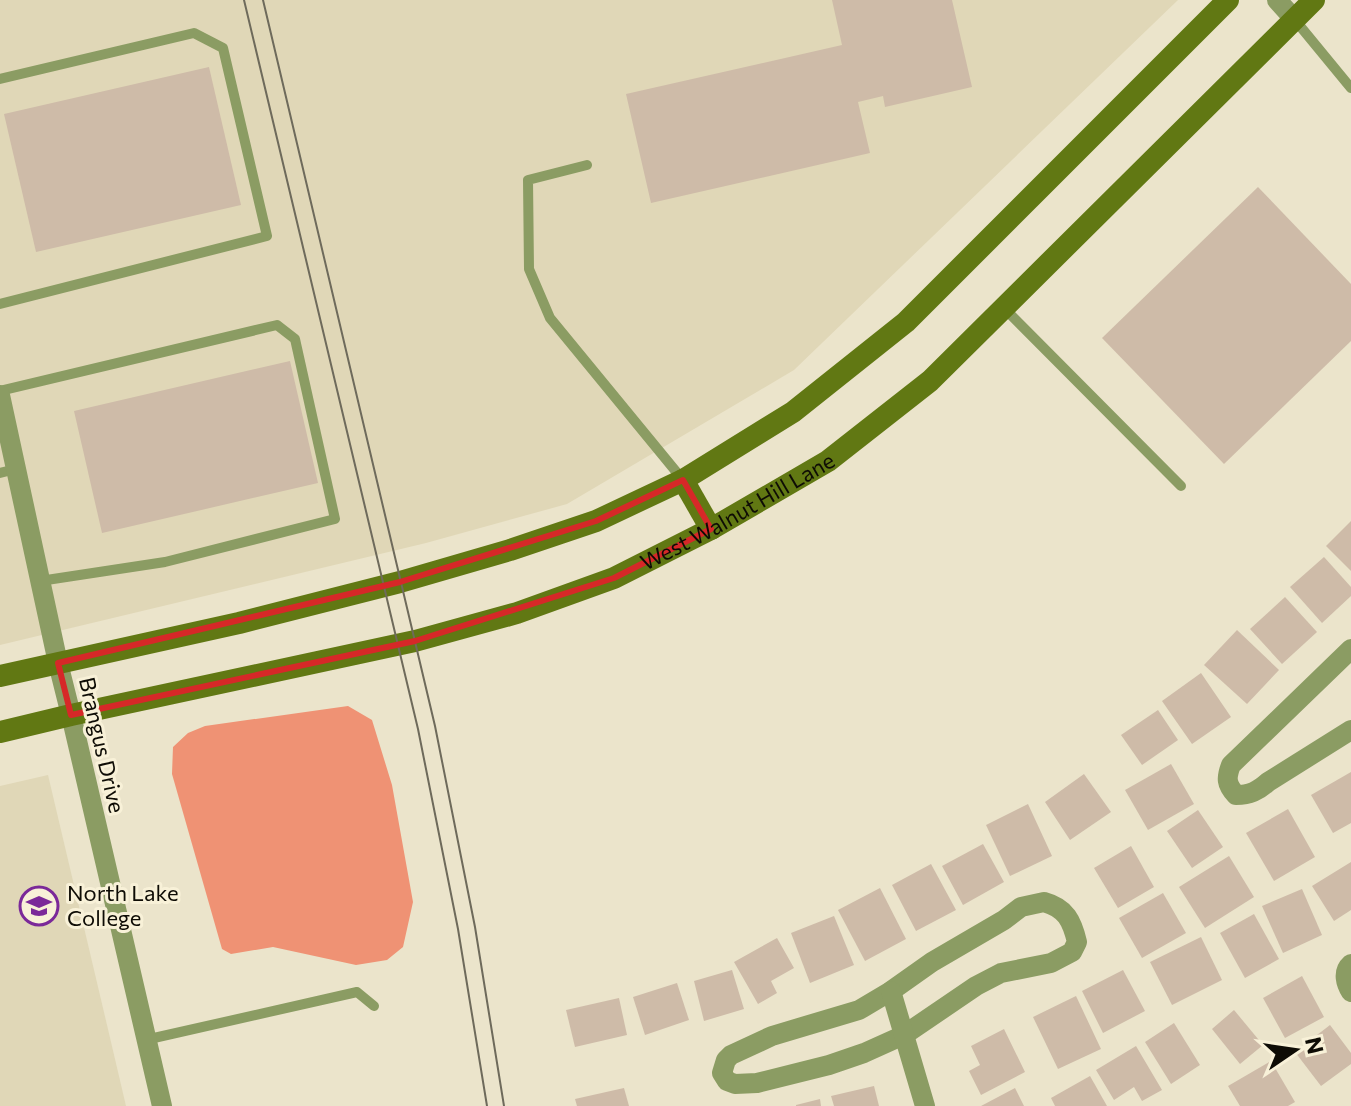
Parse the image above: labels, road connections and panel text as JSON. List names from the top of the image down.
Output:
{
  "streets": {
    "main road": ["West Walnut Hill Lane"],
    "street": ["Brangus Drive"]
  },
  "crossings": [
    ["West Walnut Hill Lane", "Brangus Drive"]
  ],
  "places": {
    "school or university": ["North Lake College"]
  },
  "north": "right"
}
